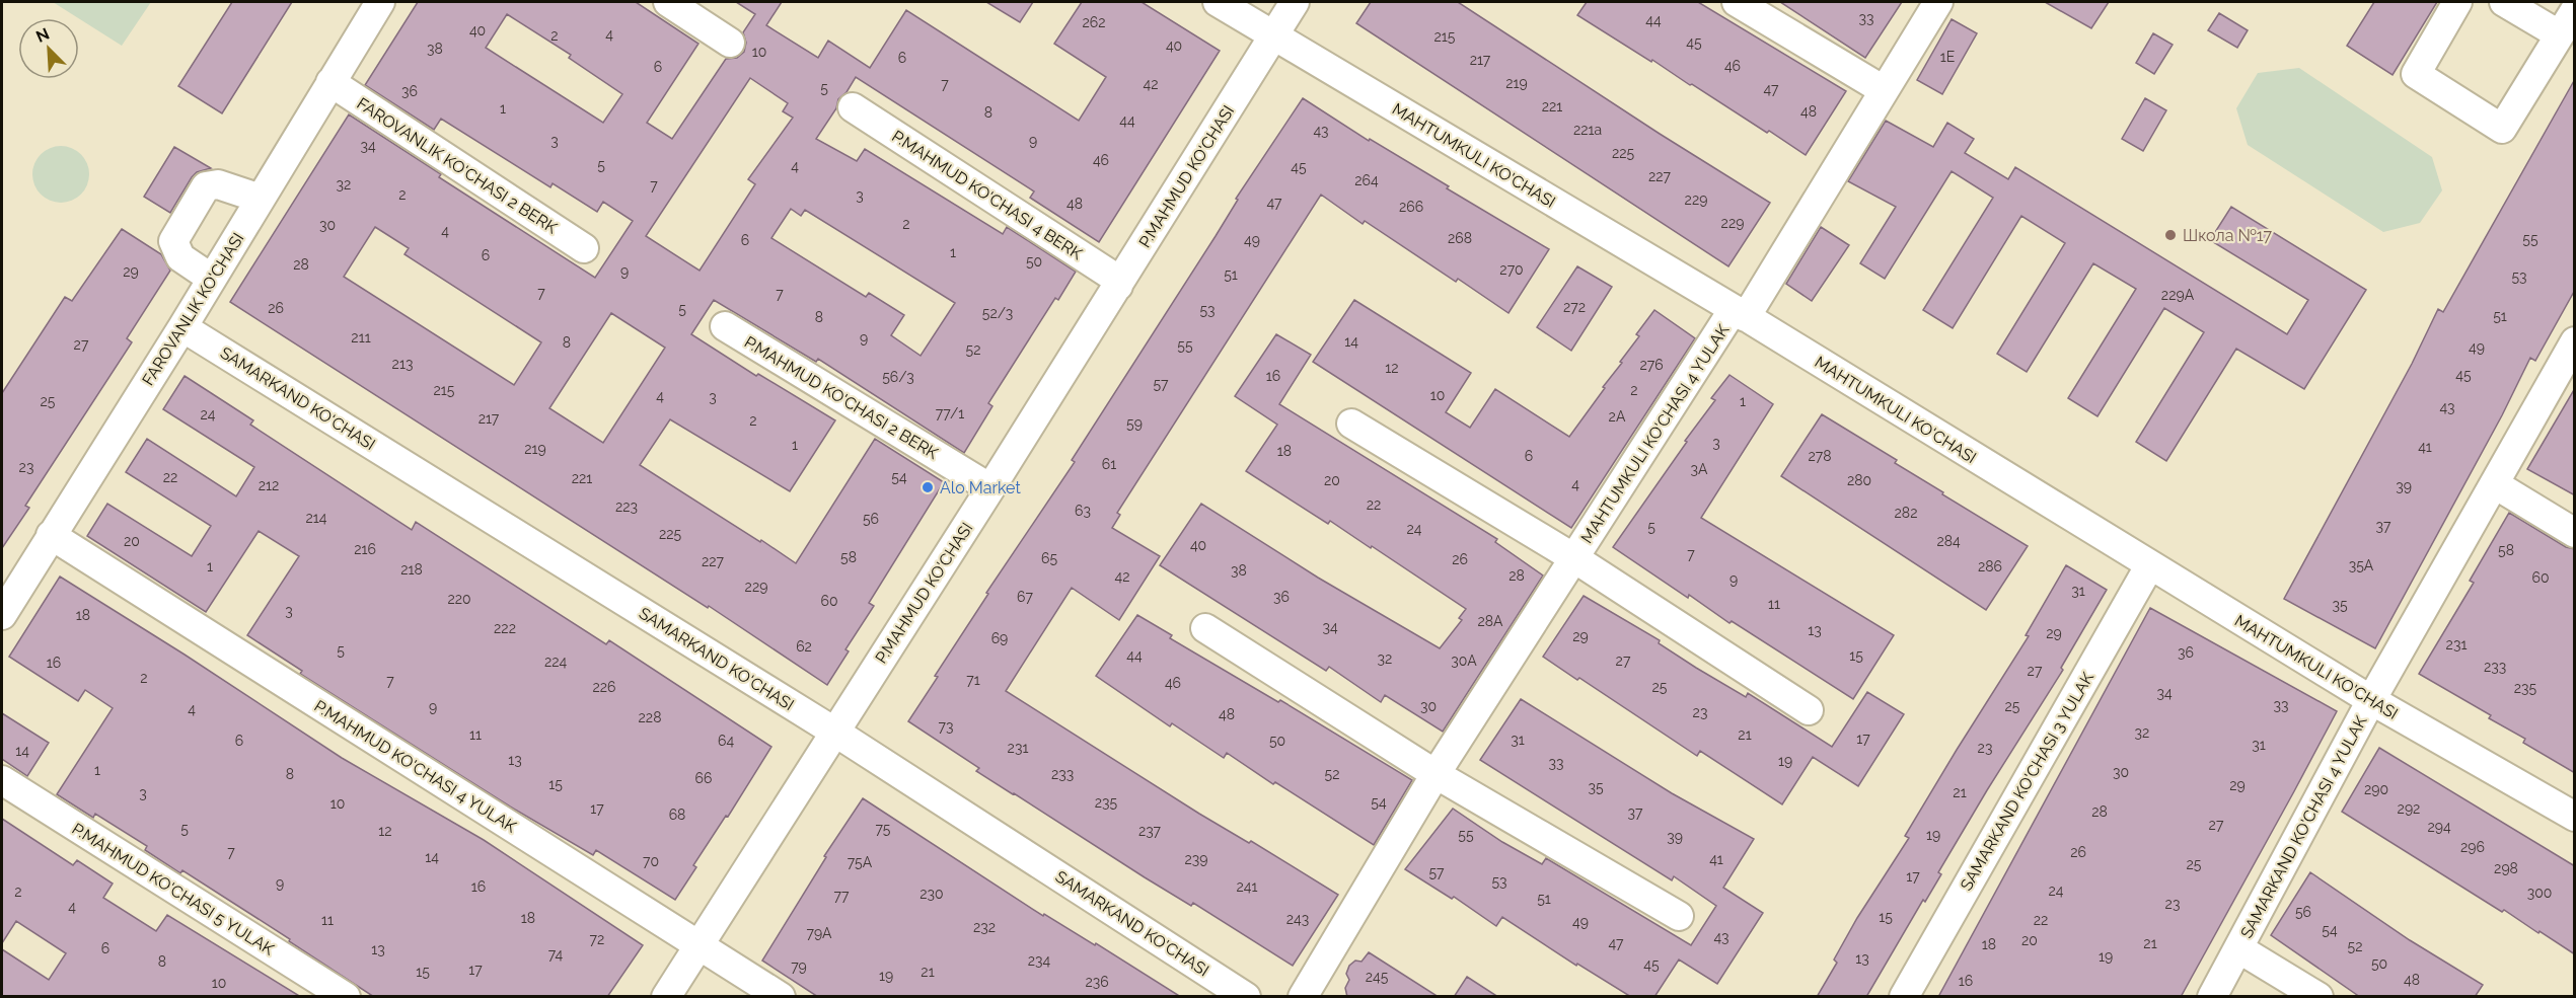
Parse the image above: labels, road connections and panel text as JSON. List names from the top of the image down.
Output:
{
  "streets": {
    "street": [
      "MAHTUMKULI KO'CHASI",
      "FAROVANLIK KO'CHASI 2 BERK",
      "P.MAHMUD KO'CHASI",
      "P.MAHMUD KO'CHASI 4 BERK",
      "FAROVANLIK KO'CHASI",
      "P.MAHMUD KO'CHASI 2 BERK",
      "SAMARKAND KO'CHASI",
      "MAHTUMKULI KO'CHASI 4 YULAK",
      "P.MAHMUD KO'CHASI 4 YULAK",
      "SAMARKAND KO'CHASI 3 YULAK",
      "SAMARKAND KO'CHASI 4 YULAK",
      "P.MAHMUD KO'CHASI 5 YULAK"
    ]
  },
  "crossings": [
    ["MAHTUMKULI KO'CHASI", "P.MAHMUD KO'CHASI"],
    ["MAHTUMKULI KO'CHASI", "MAHTUMKULI KO'CHASI 4 YULAK"],
    ["MAHTUMKULI KO'CHASI", "SAMARKAND KO'CHASI 3 YULAK"],
    ["MAHTUMKULI KO'CHASI", "SAMARKAND KO'CHASI 4 YULAK"],
    ["FAROVANLIK KO'CHASI 2 BERK", "FAROVANLIK KO'CHASI"],
    ["P.MAHMUD KO'CHASI", "P.MAHMUD KO'CHASI 4 BERK"],
    ["P.MAHMUD KO'CHASI", "P.MAHMUD KO'CHASI 2 BERK"],
    ["P.MAHMUD KO'CHASI", "SAMARKAND KO'CHASI"],
    ["P.MAHMUD KO'CHASI", "P.MAHMUD KO'CHASI 4 YULAK"],
    ["FAROVANLIK KO'CHASI", "SAMARKAND KO'CHASI"],
    ["FAROVANLIK KO'CHASI", "P.MAHMUD KO'CHASI 4 YULAK"]
  ],
  "places": ["Школа №17", "Alo Market"],
  "house_numbers": [
    "33",
    "44",
    "262",
    "40",
    "4",
    "2",
    "215",
    "45",
    "40",
    "38",
    "10",
    "1Е",
    "6",
    "217",
    "46",
    "6",
    "219",
    "7",
    "42",
    "5",
    "47",
    "36",
    "221",
    "1",
    "48",
    "8",
    "44",
    "221а",
    "43",
    "3",
    "9",
    "34",
    "225",
    "46",
    "5",
    "4",
    "45",
    "227",
    "264",
    "32",
    "7",
    "2",
    "3",
    "229",
    "47",
    "48",
    "266",
    "229",
    "2",
    "30",
    "4",
    "268",
    "55",
    "6",
    "49",
    "1",
    "6",
    "50",
    "28",
    "270",
    "29",
    "9",
    "51",
    "53",
    "7",
    "7",
    "229A",
    "272",
    "26",
    "5",
    "53",
    "52/3",
    "51",
    "8",
    "211",
    "9",
    "14",
    "8",
    "27",
    "55",
    "49",
    "52",
    "213",
    "276",
    "12",
    "45",
    "16",
    "56/3",
    "57",
    "215",
    "2",
    "10",
    "4",
    "3",
    "25",
    "1",
    "43",
    "77/1",
    "24",
    "2А",
    "217",
    "2",
    "59",
    "3",
    "1",
    "41",
    "219",
    "18",
    "6",
    "278",
    "61",
    "23",
    "3А",
    "22",
    "54",
    "221",
    "20",
    "280",
    "4",
    "212",
    "39",
    "22",
    "223",
    "63",
    "282",
    "214",
    "56",
    "37",
    "5",
    "24",
    "225",
    "20",
    "284",
    "40",
    "216",
    "58",
    "7",
    "58",
    "65",
    "26",
    "227",
    "35A",
    "1",
    "286",
    "218",
    "38",
    "28",
    "42",
    "60",
    "9",
    "229",
    "31",
    "67",
    "36",
    "220",
    "60",
    "11",
    "35",
    "3",
    "18",
    "28А",
    "34",
    "222",
    "13",
    "29",
    "29",
    "69",
    "231",
    "62",
    "5",
    "36",
    "44",
    "15",
    "32",
    "30А",
    "27",
    "224",
    "16",
    "233",
    "27",
    "2",
    "71",
    "7",
    "46",
    "226",
    "25",
    "235",
    "34",
    "33",
    "30",
    "25",
    "9",
    "4",
    "23",
    "48",
    "228",
    "73",
    "32",
    "11",
    "21",
    "17",
    "31",
    "6",
    "64",
    "50",
    "31",
    "231",
    "23",
    "14",
    "13",
    "19",
    "33",
    "1",
    "30",
    "8",
    "233",
    "52",
    "66",
    "15",
    "29",
    "35",
    "290",
    "21",
    "3",
    "235",
    "54",
    "10",
    "17",
    "292",
    "28",
    "37",
    "68",
    "27",
    "294",
    "5",
    "75",
    "12",
    "237",
    "55",
    "19",
    "39",
    "296",
    "7",
    "26",
    "14",
    "239",
    "41",
    "70",
    "75A",
    "25",
    "298",
    "57",
    "17",
    "53",
    "9",
    "16",
    "241",
    "24",
    "2",
    "300",
    "230",
    "77",
    "51",
    "23",
    "4",
    "56",
    "15",
    "18",
    "243",
    "11",
    "22",
    "49",
    "232",
    "54",
    "79A",
    "43",
    "72",
    "20",
    "47",
    "21",
    "18",
    "52",
    "6",
    "13",
    "74",
    "19",
    "13",
    "234",
    "8",
    "50",
    "45",
    "79",
    "17",
    "15",
    "21",
    "19",
    "245",
    "48",
    "16",
    "236",
    "10"
  ],
  "north": "top left"
}
